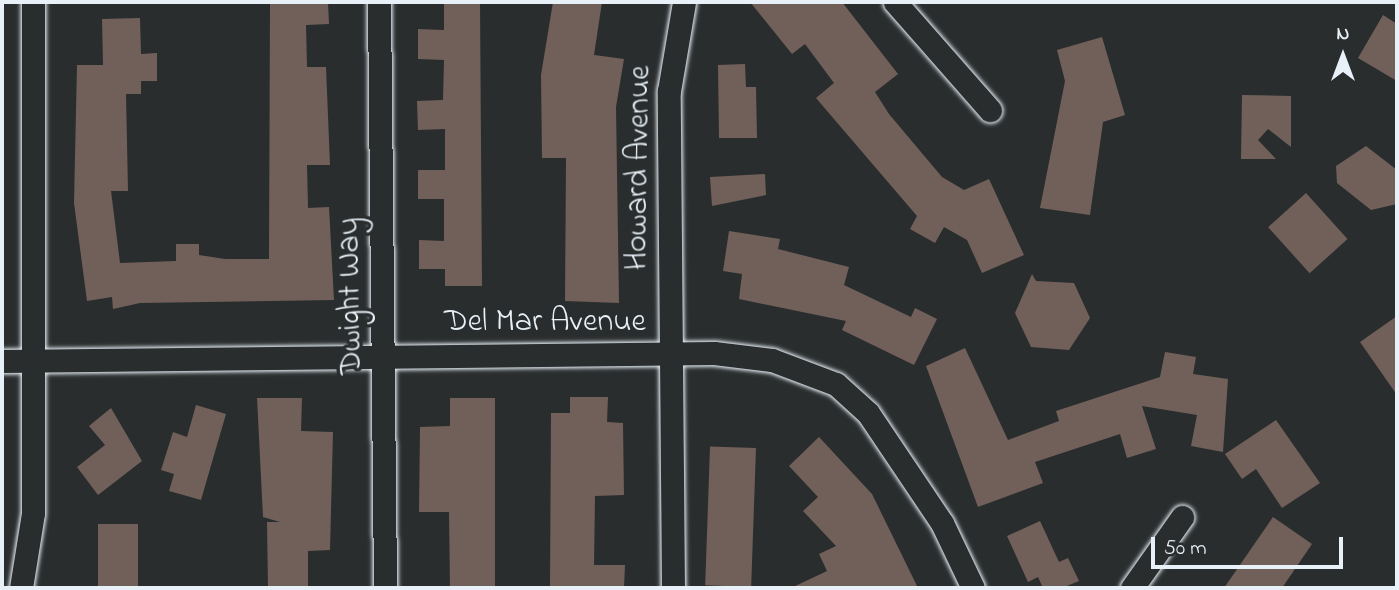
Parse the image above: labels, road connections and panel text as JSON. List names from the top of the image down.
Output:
{
  "streets": {
    "street": ["Howard Avenue", "Dwight Way", "Del Mar Avenue"]
  },
  "crossings": [
    ["Howard Avenue", "Del Mar Avenue"],
    ["Dwight Way", "Del Mar Avenue"]
  ],
  "scale_bar": "50 m",
  "north": "top"
}
